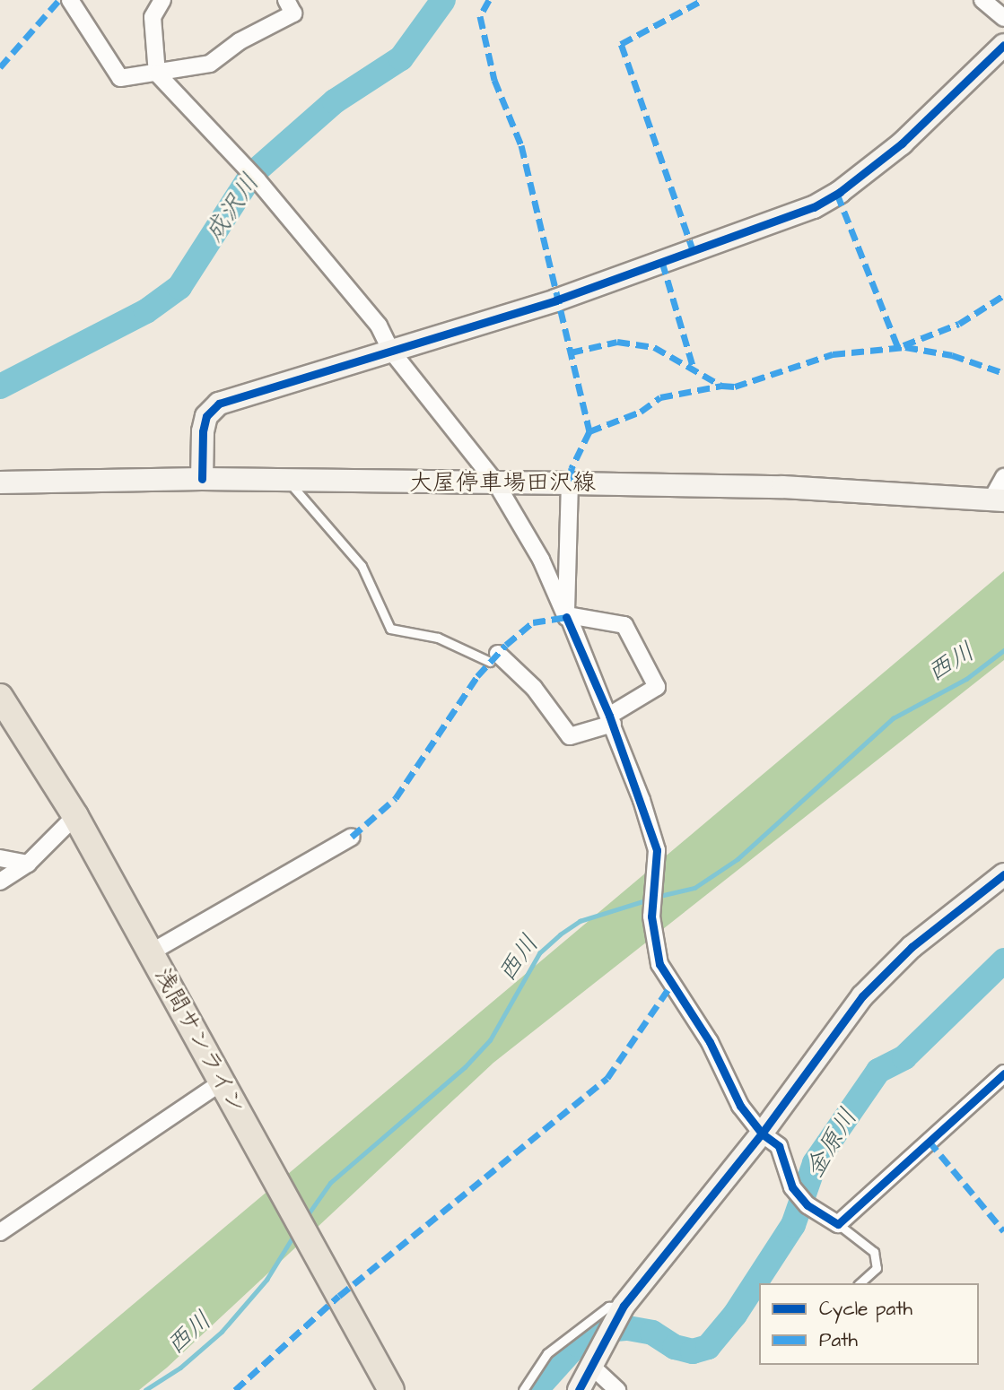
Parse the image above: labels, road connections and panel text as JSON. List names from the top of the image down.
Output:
{
  "streets": {
    "main road": ["浅間サンライン"],
    "street": ["大屋停車場田沢線"]
  },
  "water": ["成沢川", "西川", "金原川"],
  "legend": ["Cycle path", "Path"]
}
